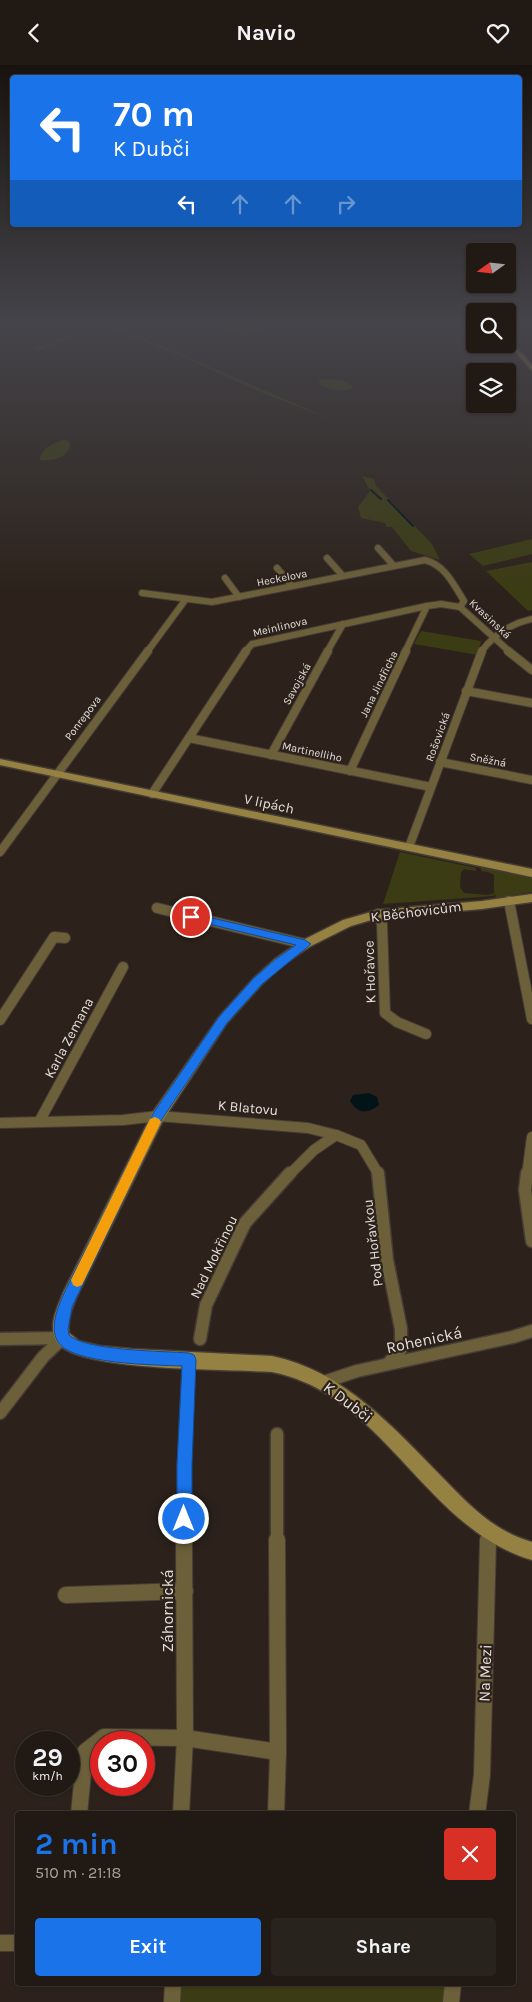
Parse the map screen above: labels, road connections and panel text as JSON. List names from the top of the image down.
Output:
{
  "streets": {
    "street": [
      "Heckelova",
      "Kvasinská",
      "Meinlinova",
      "Savojská",
      "Jana Jindřicha",
      "Ponrepova",
      "Rošovická",
      "Martinelliho",
      "Sněžná",
      "V lipách",
      "K Běchovicům",
      "K Hořavce",
      "Karla Zemana",
      "K Blatovu",
      "Pod Hořavkou",
      "Nad Mokřinou",
      "Rohenická",
      "K Dubči",
      "Záhornická",
      "Na Mezi"
    ]
  },
  "crossings": [
    ["Heckelova", "Kvasinská"],
    ["Heckelova", "Ponrepova"],
    ["Kvasinská", "Meinlinova"],
    ["Kvasinská", "Rošovická"],
    ["Meinlinova", "Savojská"],
    ["Meinlinova", "Jana Jindřicha"],
    ["Meinlinova", "Martinelliho"],
    ["Meinlinova", "V lipách"],
    ["Savojská", "Martinelliho"],
    ["Jana Jindřicha", "Martinelliho"],
    ["Ponrepova", "V lipách"],
    ["Rošovická", "Martinelliho"],
    ["Rošovická", "Sněžná"],
    ["Rošovická", "V lipách"],
    ["K Běchovicům", "K Hořavce"],
    ["K Běchovicům", "K Blatovu"],
    ["K Běchovicům", "K Dubči"],
    ["Karla Zemana", "K Blatovu"],
    ["K Blatovu", "Pod Hořavkou"],
    ["K Blatovu", "Nad Mokřinou"],
    ["Pod Hořavkou", "Nad Mokřinou"],
    ["Pod Hořavkou", "Rohenická"],
    ["Rohenická", "K Dubči"],
    ["K Dubči", "Záhornická"],
    ["K Dubči", "Na Mezi"]
  ],
  "north": "left",
  "page": {
    "header": "Navio",
    "turn": ["70 m", "K Dubči"],
    "speed": "29 km/h",
    "limit": "30",
    "heading": ["2 min", "510 m · 21:18"],
    "buttons": ["Exit", "Share"]
  }
}
